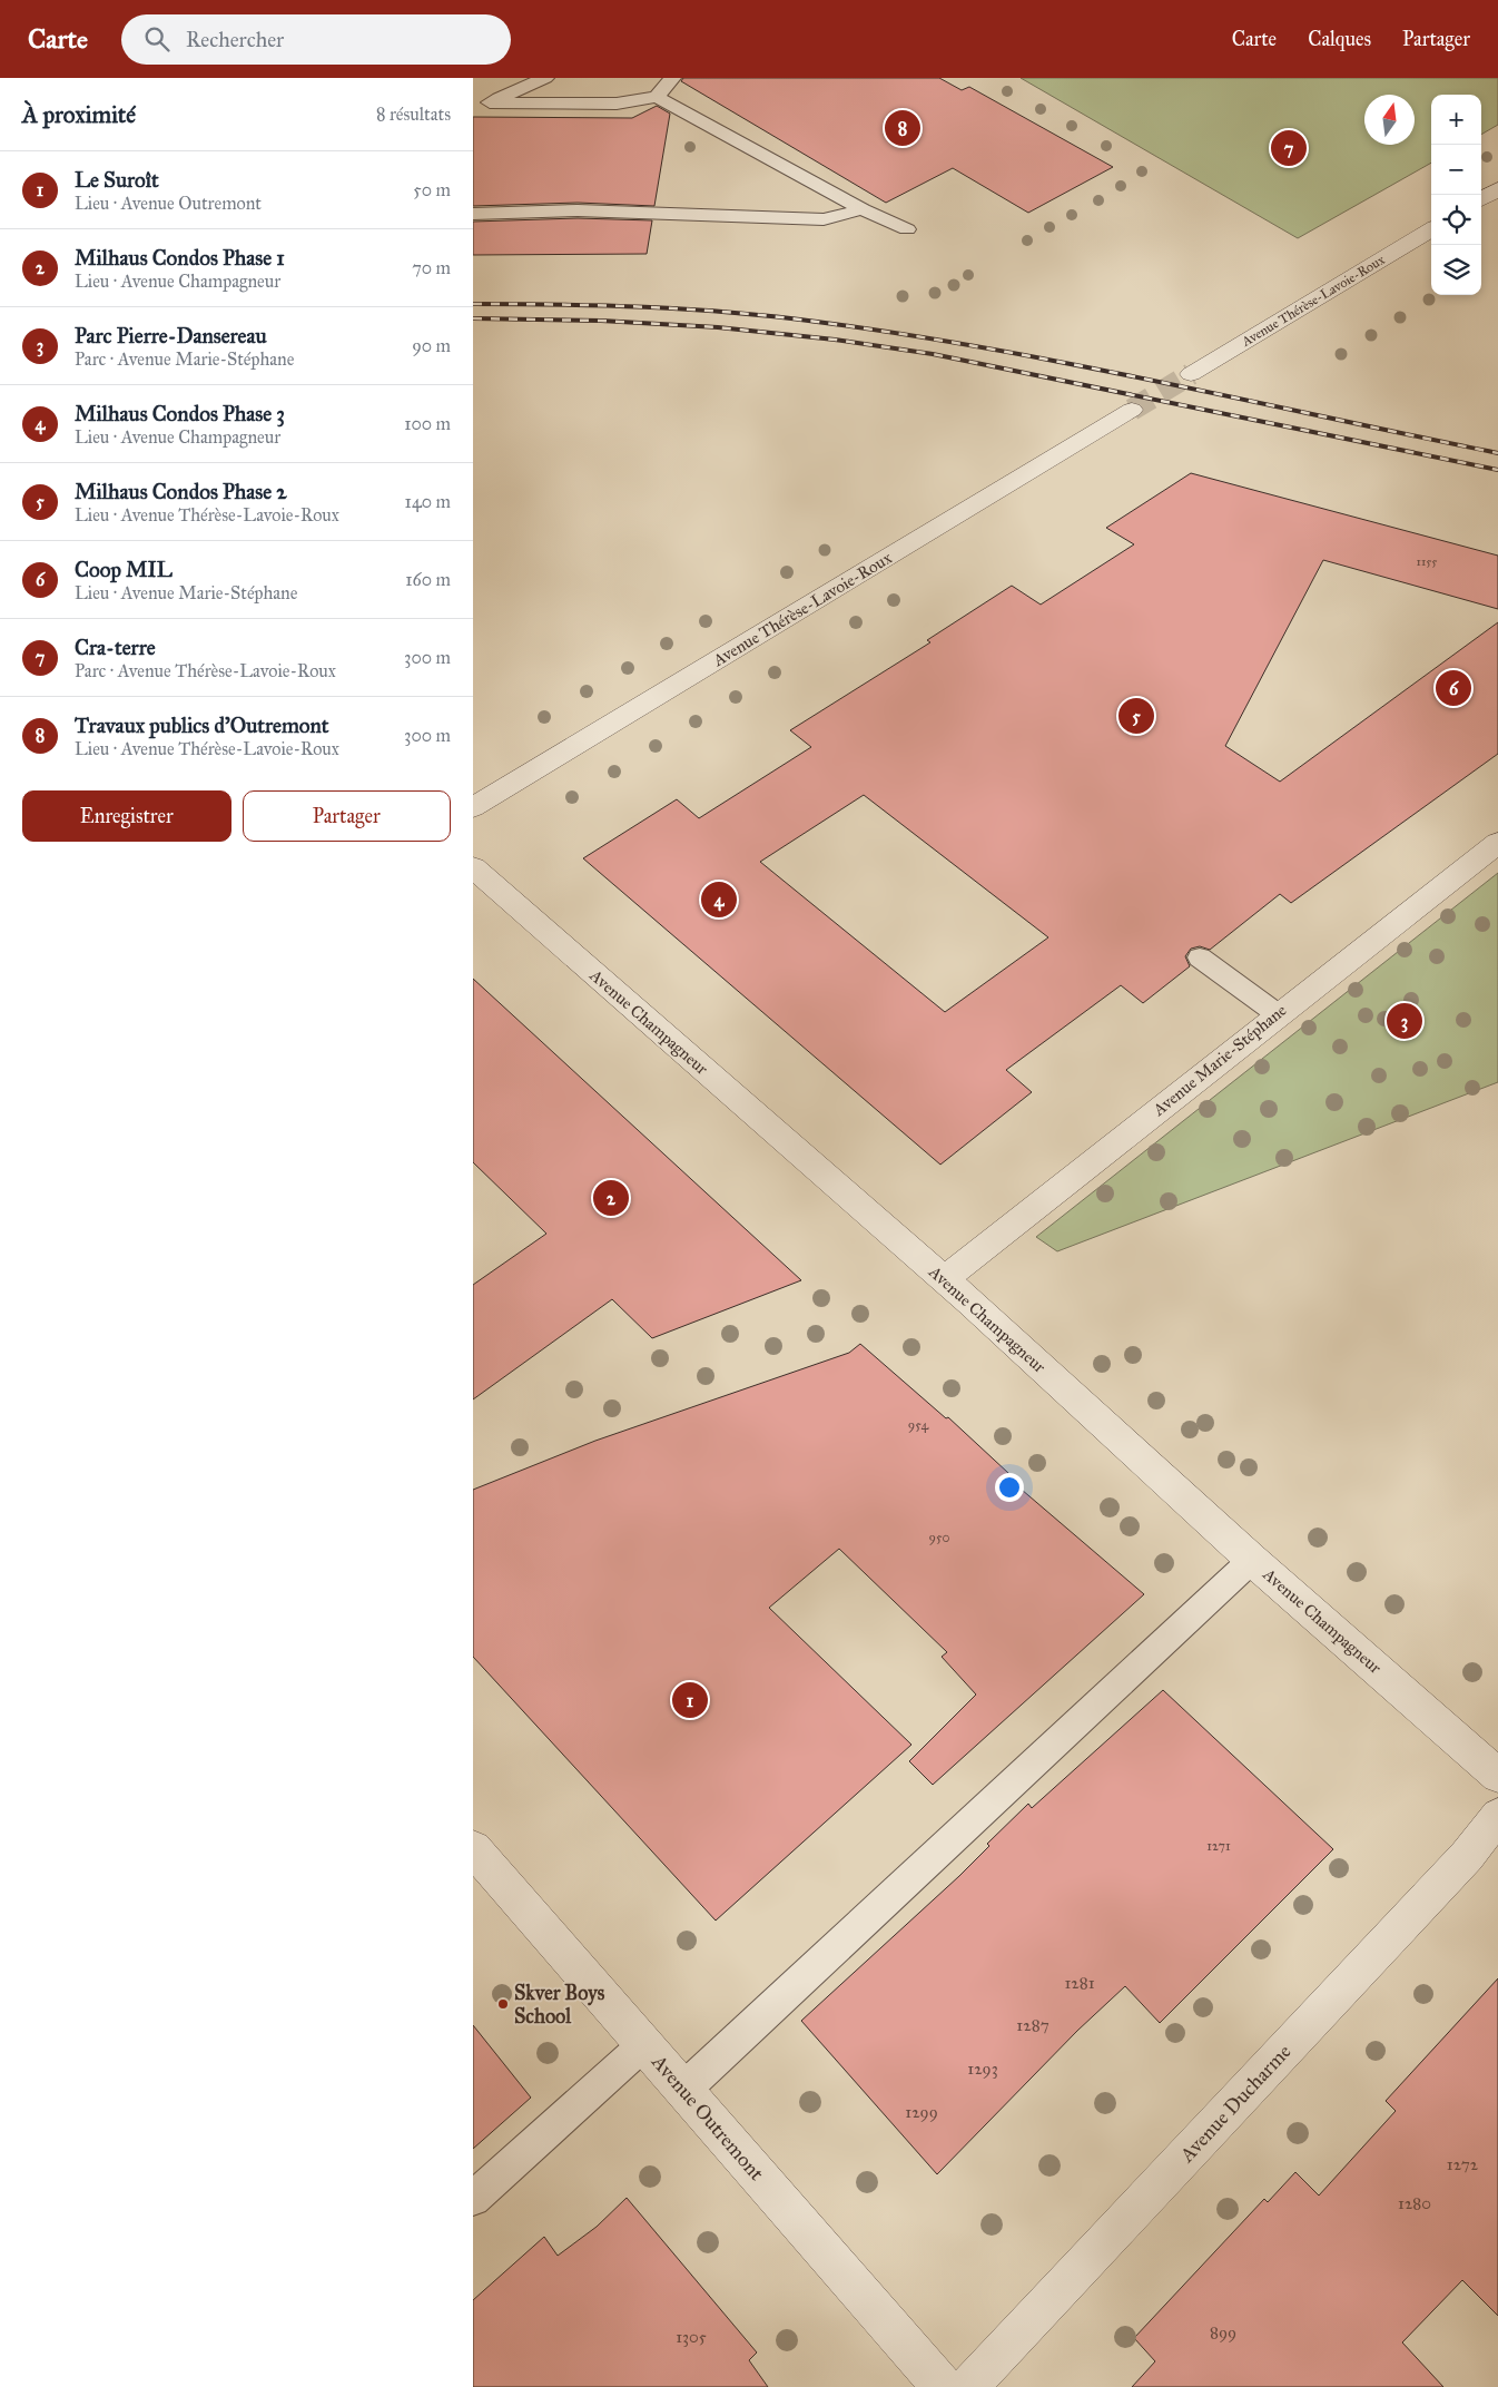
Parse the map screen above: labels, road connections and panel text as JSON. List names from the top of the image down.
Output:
{
  "streets": {
    "street": [
      "Avenue Thérèse-Lavoie-Roux",
      "Avenue Champagneur",
      "Avenue Marie-Stéphane",
      "Avenue Ducharme",
      "Avenue Outremont"
    ]
  },
  "crossings": [
    ["Avenue Champagneur", "Avenue Marie-Stéphane"]
  ],
  "places": ["Skver Boys School"],
  "house_numbers": [
    "1155",
    "954",
    "950",
    "1271",
    "1281",
    "1287",
    "1293",
    "1299",
    "1272",
    "1280",
    "899",
    "1305"
  ],
  "north": "top",
  "page": {
    "header": "Carte",
    "search": "Rechercher",
    "nav": ["Carte", "Calques", "Partager"],
    "heading": ["À proximité", "8 résultats"],
    "map_buttons": ["+", "−"],
    "pins": [
      "8",
      "7",
      "6",
      "5",
      "4",
      "3",
      "2",
      "1"
    ],
    "list": [
      {
        "mark": "1",
        "name": "Le Suroît",
        "note": "Lieu · Avenue Outremont",
        "value": "50 m"
      },
      {
        "mark": "2",
        "name": "Milhaus Condos Phase 1",
        "note": "Lieu · Avenue Champagneur",
        "value": "70 m"
      },
      {
        "mark": "3",
        "name": "Parc Pierre-Dansereau",
        "note": "Parc · Avenue Marie-Stéphane",
        "value": "90 m"
      },
      {
        "mark": "4",
        "name": "Milhaus Condos Phase 3",
        "note": "Lieu · Avenue Champagneur",
        "value": "100 m"
      },
      {
        "mark": "5",
        "name": "Milhaus Condos Phase 2",
        "note": "Lieu · Avenue Thérèse-Lavoie-Roux",
        "value": "140 m"
      },
      {
        "mark": "6",
        "name": "Coop MIL",
        "note": "Lieu · Avenue Marie-Stéphane",
        "value": "160 m"
      },
      {
        "mark": "7",
        "name": "Cra-terre",
        "note": "Parc · Avenue Thérèse-Lavoie-Roux",
        "value": "300 m"
      },
      {
        "mark": "8",
        "name": "Travaux publics d'Outremont",
        "note": "Lieu · Avenue Thérèse-Lavoie-Roux",
        "value": "300 m"
      }
    ],
    "buttons": ["Enregistrer", "Partager"]
  }
}
